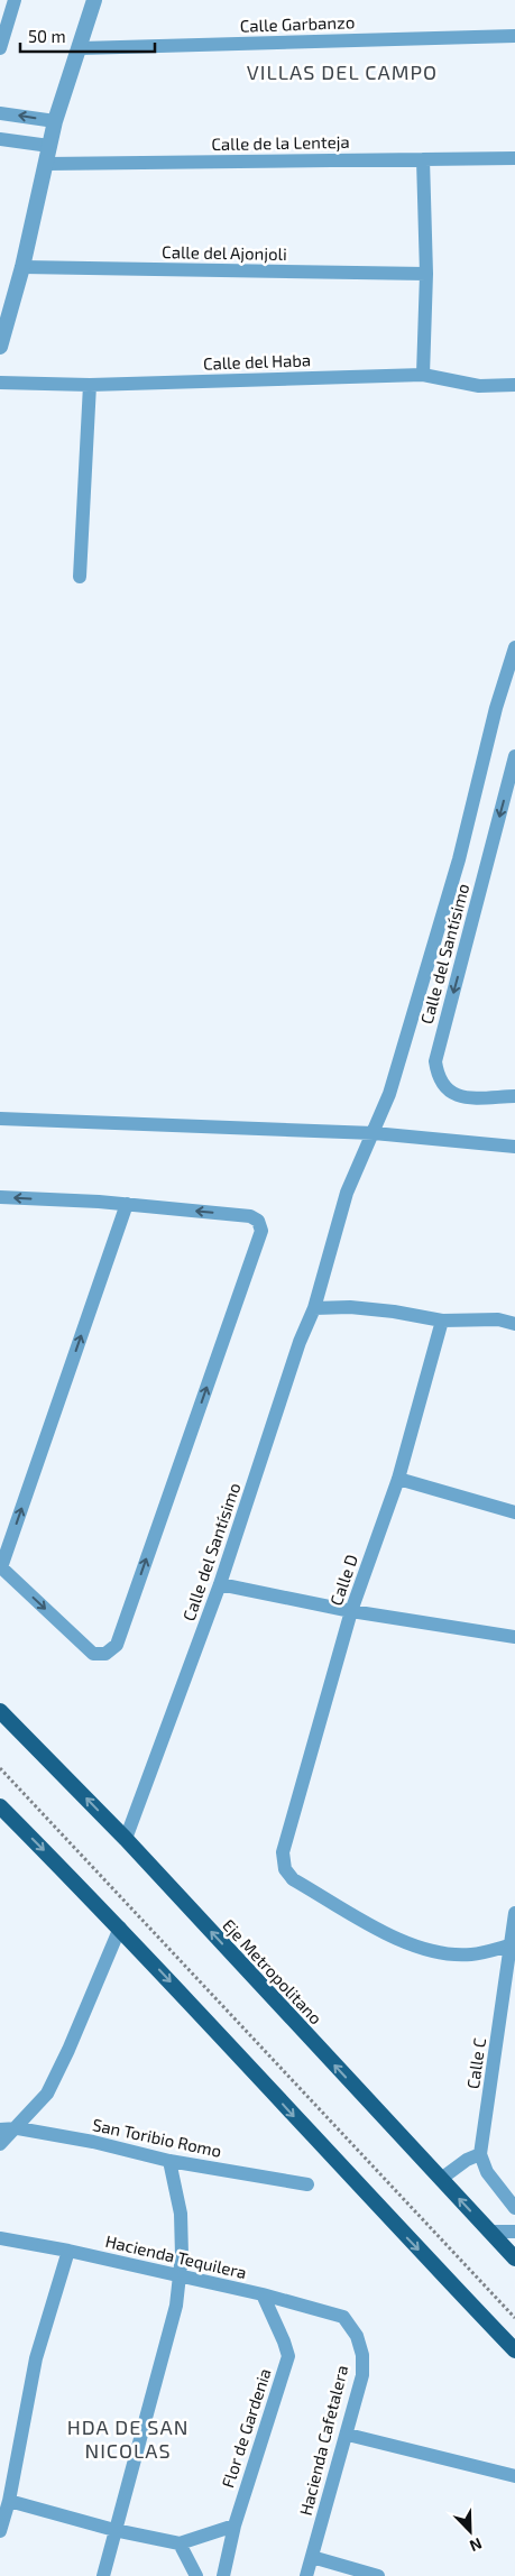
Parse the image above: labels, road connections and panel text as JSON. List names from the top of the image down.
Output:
{
  "streets": {
    "main road": ["Eje Metropolitano"],
    "street": [
      "Calle Garbanzo",
      "Calle de la Lenteja",
      "Calle del Ajonjoli",
      "Calle del Haba",
      "Calle del Santísimo",
      "Calle D",
      "Calle C",
      "San Toribio Romo",
      "Hacienda Tequilera",
      "Flor de Gardenia",
      "Hacienda Cafetalera"
    ]
  },
  "crossings": [
    ["Calle del Santísimo", "Eje Metropolitano"],
    ["Calle D", "Calle C"],
    ["Hacienda Tequilera", "Flor de Gardenia"],
    ["Hacienda Tequilera", "Hacienda Cafetalera"]
  ],
  "districts": ["VILLAS DEL CAMPO", "HDA DE SAN NICOLAS"],
  "scale_bar": "50 m",
  "north": "bottom right"
}
